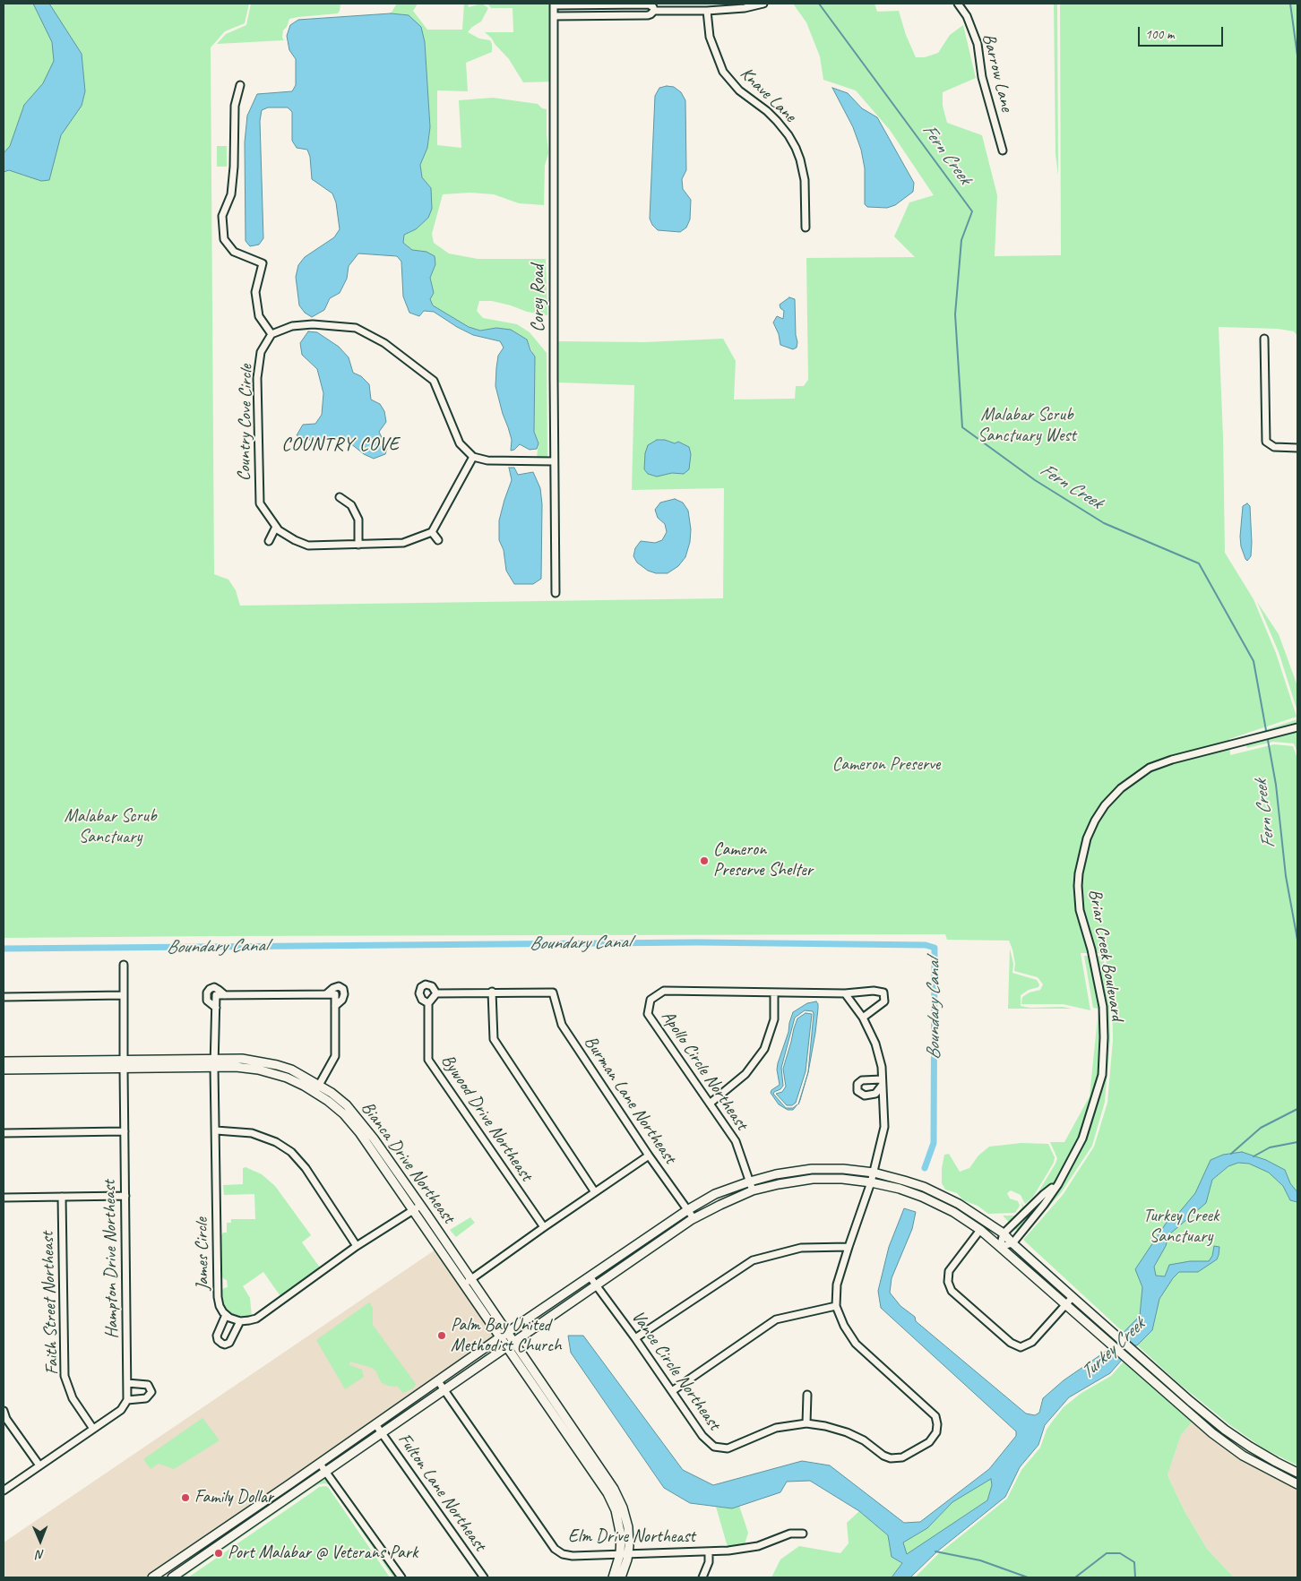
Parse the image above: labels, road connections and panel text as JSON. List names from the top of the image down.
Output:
{
  "streets": {
    "street": [
      "Barrow Lane",
      "Knave Lane",
      "Corey Road",
      "Country Cove Circle",
      "Briar Creek Boulevard",
      "Apollo Circle Northeast",
      "Burman Lane Northeast",
      "Bywood Drive Northeast",
      "Bianca Drive Northeast",
      "James Circle",
      "Hampton Drive Northeast",
      "Faith Street Northeast",
      "Vance Circle Northeast",
      "Fulton Lane Northeast",
      "Elm Drive Northeast"
    ]
  },
  "crossings": [
    ["Bianca Drive Northeast", "James Circle"],
    ["Bianca Drive Northeast", "Hampton Drive Northeast"]
  ],
  "districts": ["COUNTRY COVE"],
  "water": ["Fern Creek", "Boundary Canal", "Turkey Creek"],
  "parks": [
    "Malabar Scrub Sanctuary West",
    "Cameron Preserve",
    "Malabar Scrub Sanctuary",
    "Turkey Creek Sanctuary"
  ],
  "places": [
    "Cameron Preserve Shelter",
    "Palm Bay United Methodist Church",
    "Family Dollar",
    "Port Malabar @ Veterans Park"
  ],
  "scale_bar": "100 m",
  "north": "bottom"
}
